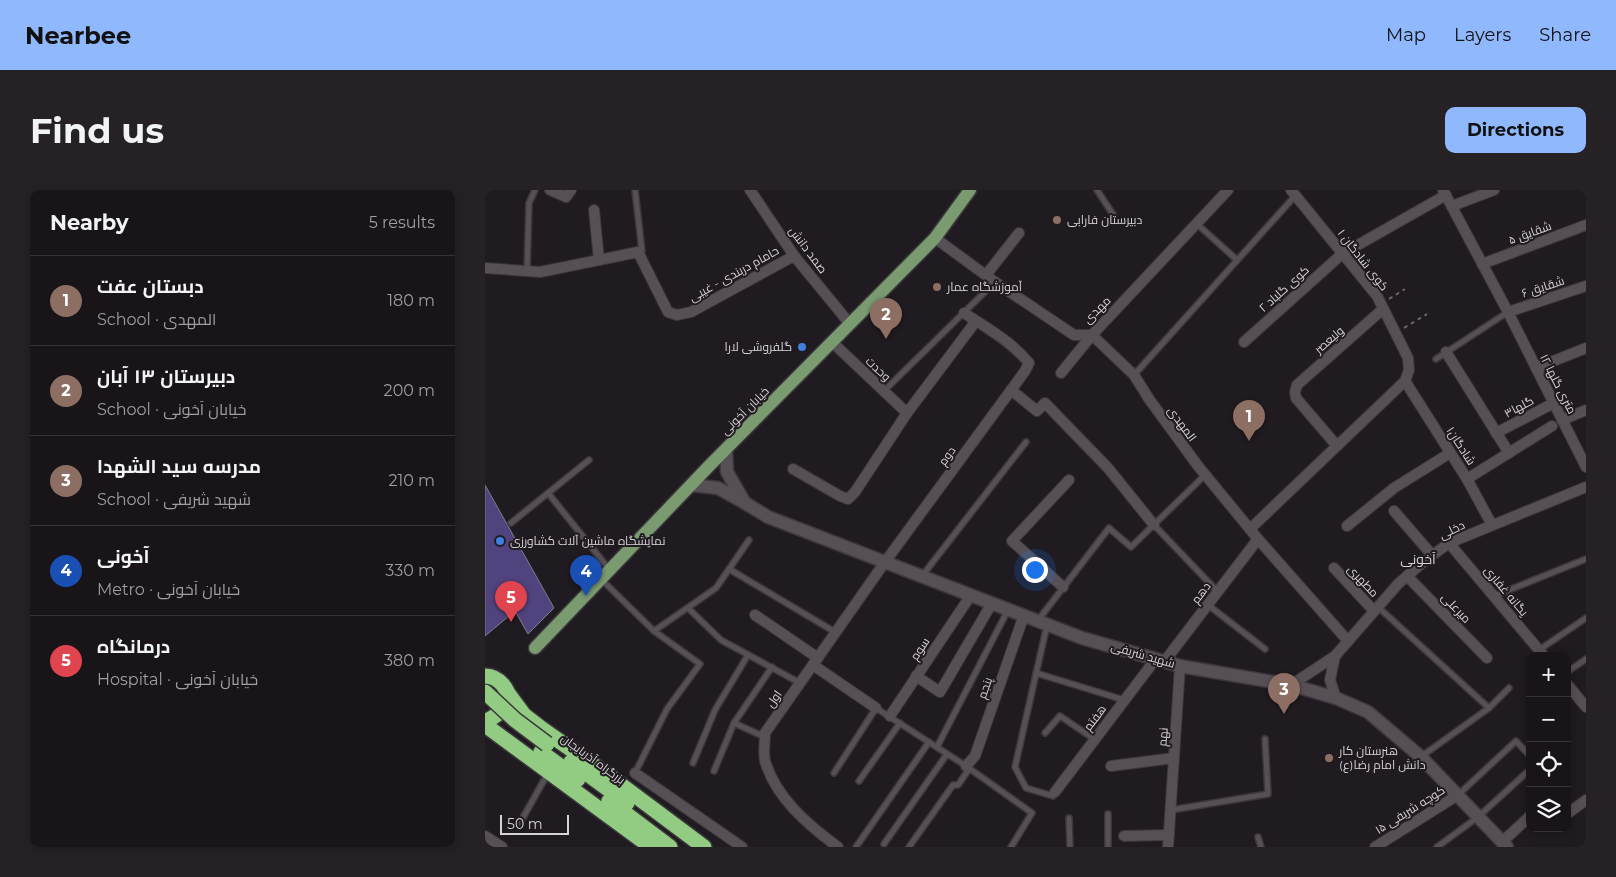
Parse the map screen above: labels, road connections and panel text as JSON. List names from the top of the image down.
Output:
{
  "streets": {
    "highway": ["بزرگراه آذربایجان"],
    "main road": ["خیابان آخونی", "شهید شریفی"],
    "street": [
      "شقایق ۵",
      "صمد دانش",
      "کوی شادگان ۱",
      "حامام دربندی - غیبی",
      "شقایق ۶",
      "کوی گلباد ۲",
      "مهدی",
      "ولیعصر",
      "وحدت",
      "۱۲ متری گلها",
      "گلها۳",
      "المهدی",
      "شادگان۱",
      "دوم",
      "دخلی",
      "مطهری",
      "یگانه غفاری",
      "دهم",
      "میرعلی",
      "سوم",
      "پنجم",
      "اول",
      "هفتم",
      "نهم",
      "کوچه شریفی ۱۵"
    ]
  },
  "crossings": [
    ["شقایق ۵", "۱۲ متری گلها"],
    ["صمد دانش", "حامام دربندی - غیبی"],
    ["صمد دانش", "خیابان آخونی"],
    ["کوی شادگان ۱", "کوی گلباد ۲"],
    ["کوی شادگان ۱", "ولیعصر"],
    ["کوی شادگان ۱", "شادگان۱"],
    ["شقایق ۶", "۱۲ متری گلها"],
    ["کوی گلباد ۲", "۱۲ متری گلها"],
    ["مهدی", "خیابان آخونی"],
    ["مهدی", "المهدی"],
    ["وحدت", "خیابان آخونی"],
    ["۱۲ متری گلها", "گلها۳"],
    ["خیابان آخونی", "شهید شریفی"],
    ["المهدی", "دخلی"],
    ["المهدی", "دهم"],
    ["شادگان۱", "دخلی"],
    ["دوم", "شهید شریفی"],
    ["دوم", "اول"],
    ["دخلی", "مطهری"],
    ["دخلی", "یگانه غفاری"],
    ["دخلی", "میرعلی"],
    ["دهم", "شهید شریفی"],
    ["دهم", "هفتم"],
    ["سوم", "شهید شریفی"],
    ["شهید شریفی", "پنجم"],
    ["شهید شریفی", "اول"],
    ["شهید شریفی", "هفتم"],
    ["شهید شریفی", "نهم"],
    ["شهید شریفی", "کوچه شریفی ۱۵"]
  ],
  "districts": ["آخونی"],
  "places": [
    "دبیرستان فارابی",
    "آموزشگاه عمار",
    "گلفروشی لارا",
    "نمایشگاه ماشین آلات کشاورزی",
    "هنرستان کار دانش امام رضا(ع)"
  ],
  "scale_bar": "50 m",
  "page": {
    "header": "Nearbee",
    "nav": ["Map", "Layers", "Share"],
    "buttons": "Directions",
    "title": "Find us",
    "heading": ["Nearby", "5 results"],
    "list": [
      {
        "mark": "1",
        "name": "دبستان عفت",
        "note": "School · المهدی",
        "value": "180 m"
      },
      {
        "mark": "2",
        "name": "دبیرستان ۱۳ آبان",
        "note": "School · خیابان آخونی",
        "value": "200 m"
      },
      {
        "mark": "3",
        "name": "مدرسه سید الشهدا",
        "note": "School · شهید شریفی",
        "value": "210 m"
      },
      {
        "mark": "4",
        "name": "آخونی",
        "note": "Metro · خیابان آخونی",
        "value": "330 m"
      },
      {
        "mark": "5",
        "name": "درمانگاه",
        "note": "Hospital · خیابان آخونی",
        "value": "380 m"
      }
    ],
    "pins": [
      "2",
      "1",
      "4",
      "5",
      "3"
    ],
    "map_buttons": ["+", "−"],
    "scale": "50 m"
  }
}
